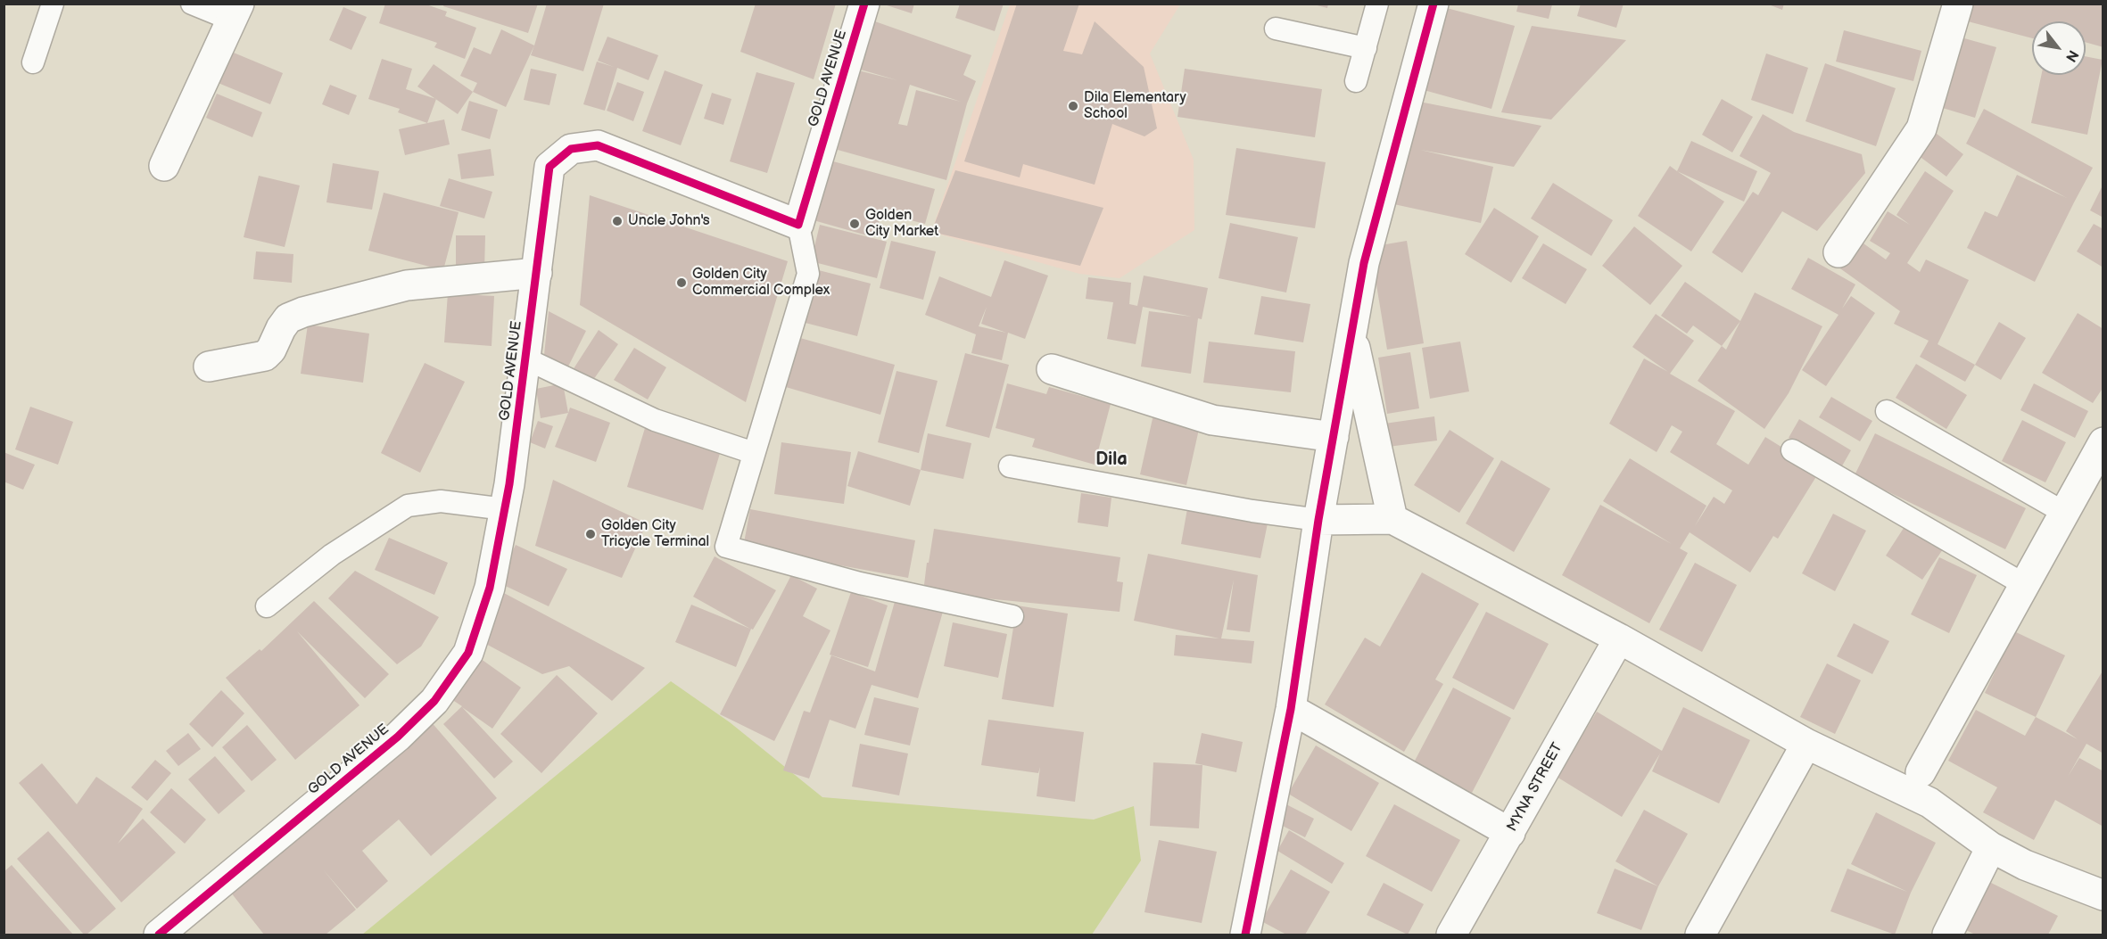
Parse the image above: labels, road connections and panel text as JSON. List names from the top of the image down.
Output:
{
  "streets": {
    "street": ["GOLD AVENUE", "MYNA STREET"]
  },
  "districts": ["Dila"],
  "places": [
    "Dila Elementary School",
    "Uncle John's",
    "Golden City Market",
    "Golden City Commercial Complex",
    "Golden City Tricycle Terminal"
  ],
  "north": "bottom right"
}
